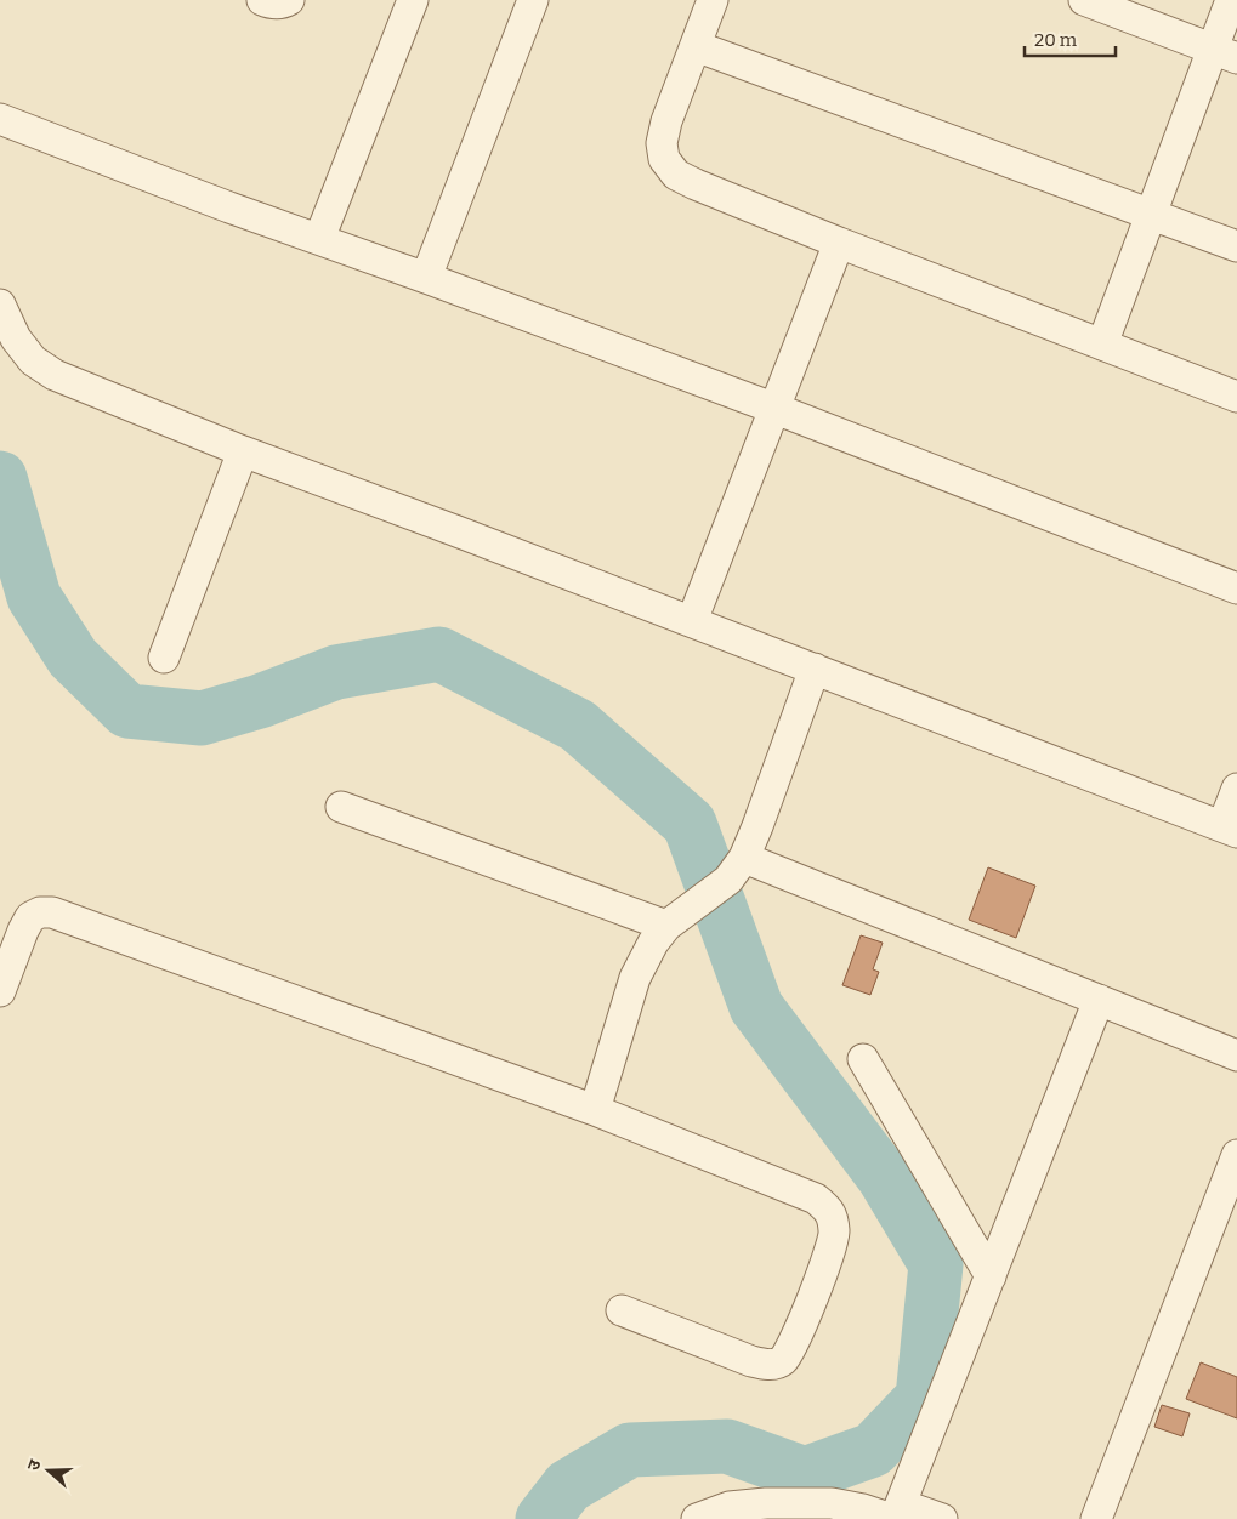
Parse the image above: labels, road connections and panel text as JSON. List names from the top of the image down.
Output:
{
  "scale_bar": "20 m",
  "north": "left"
}
